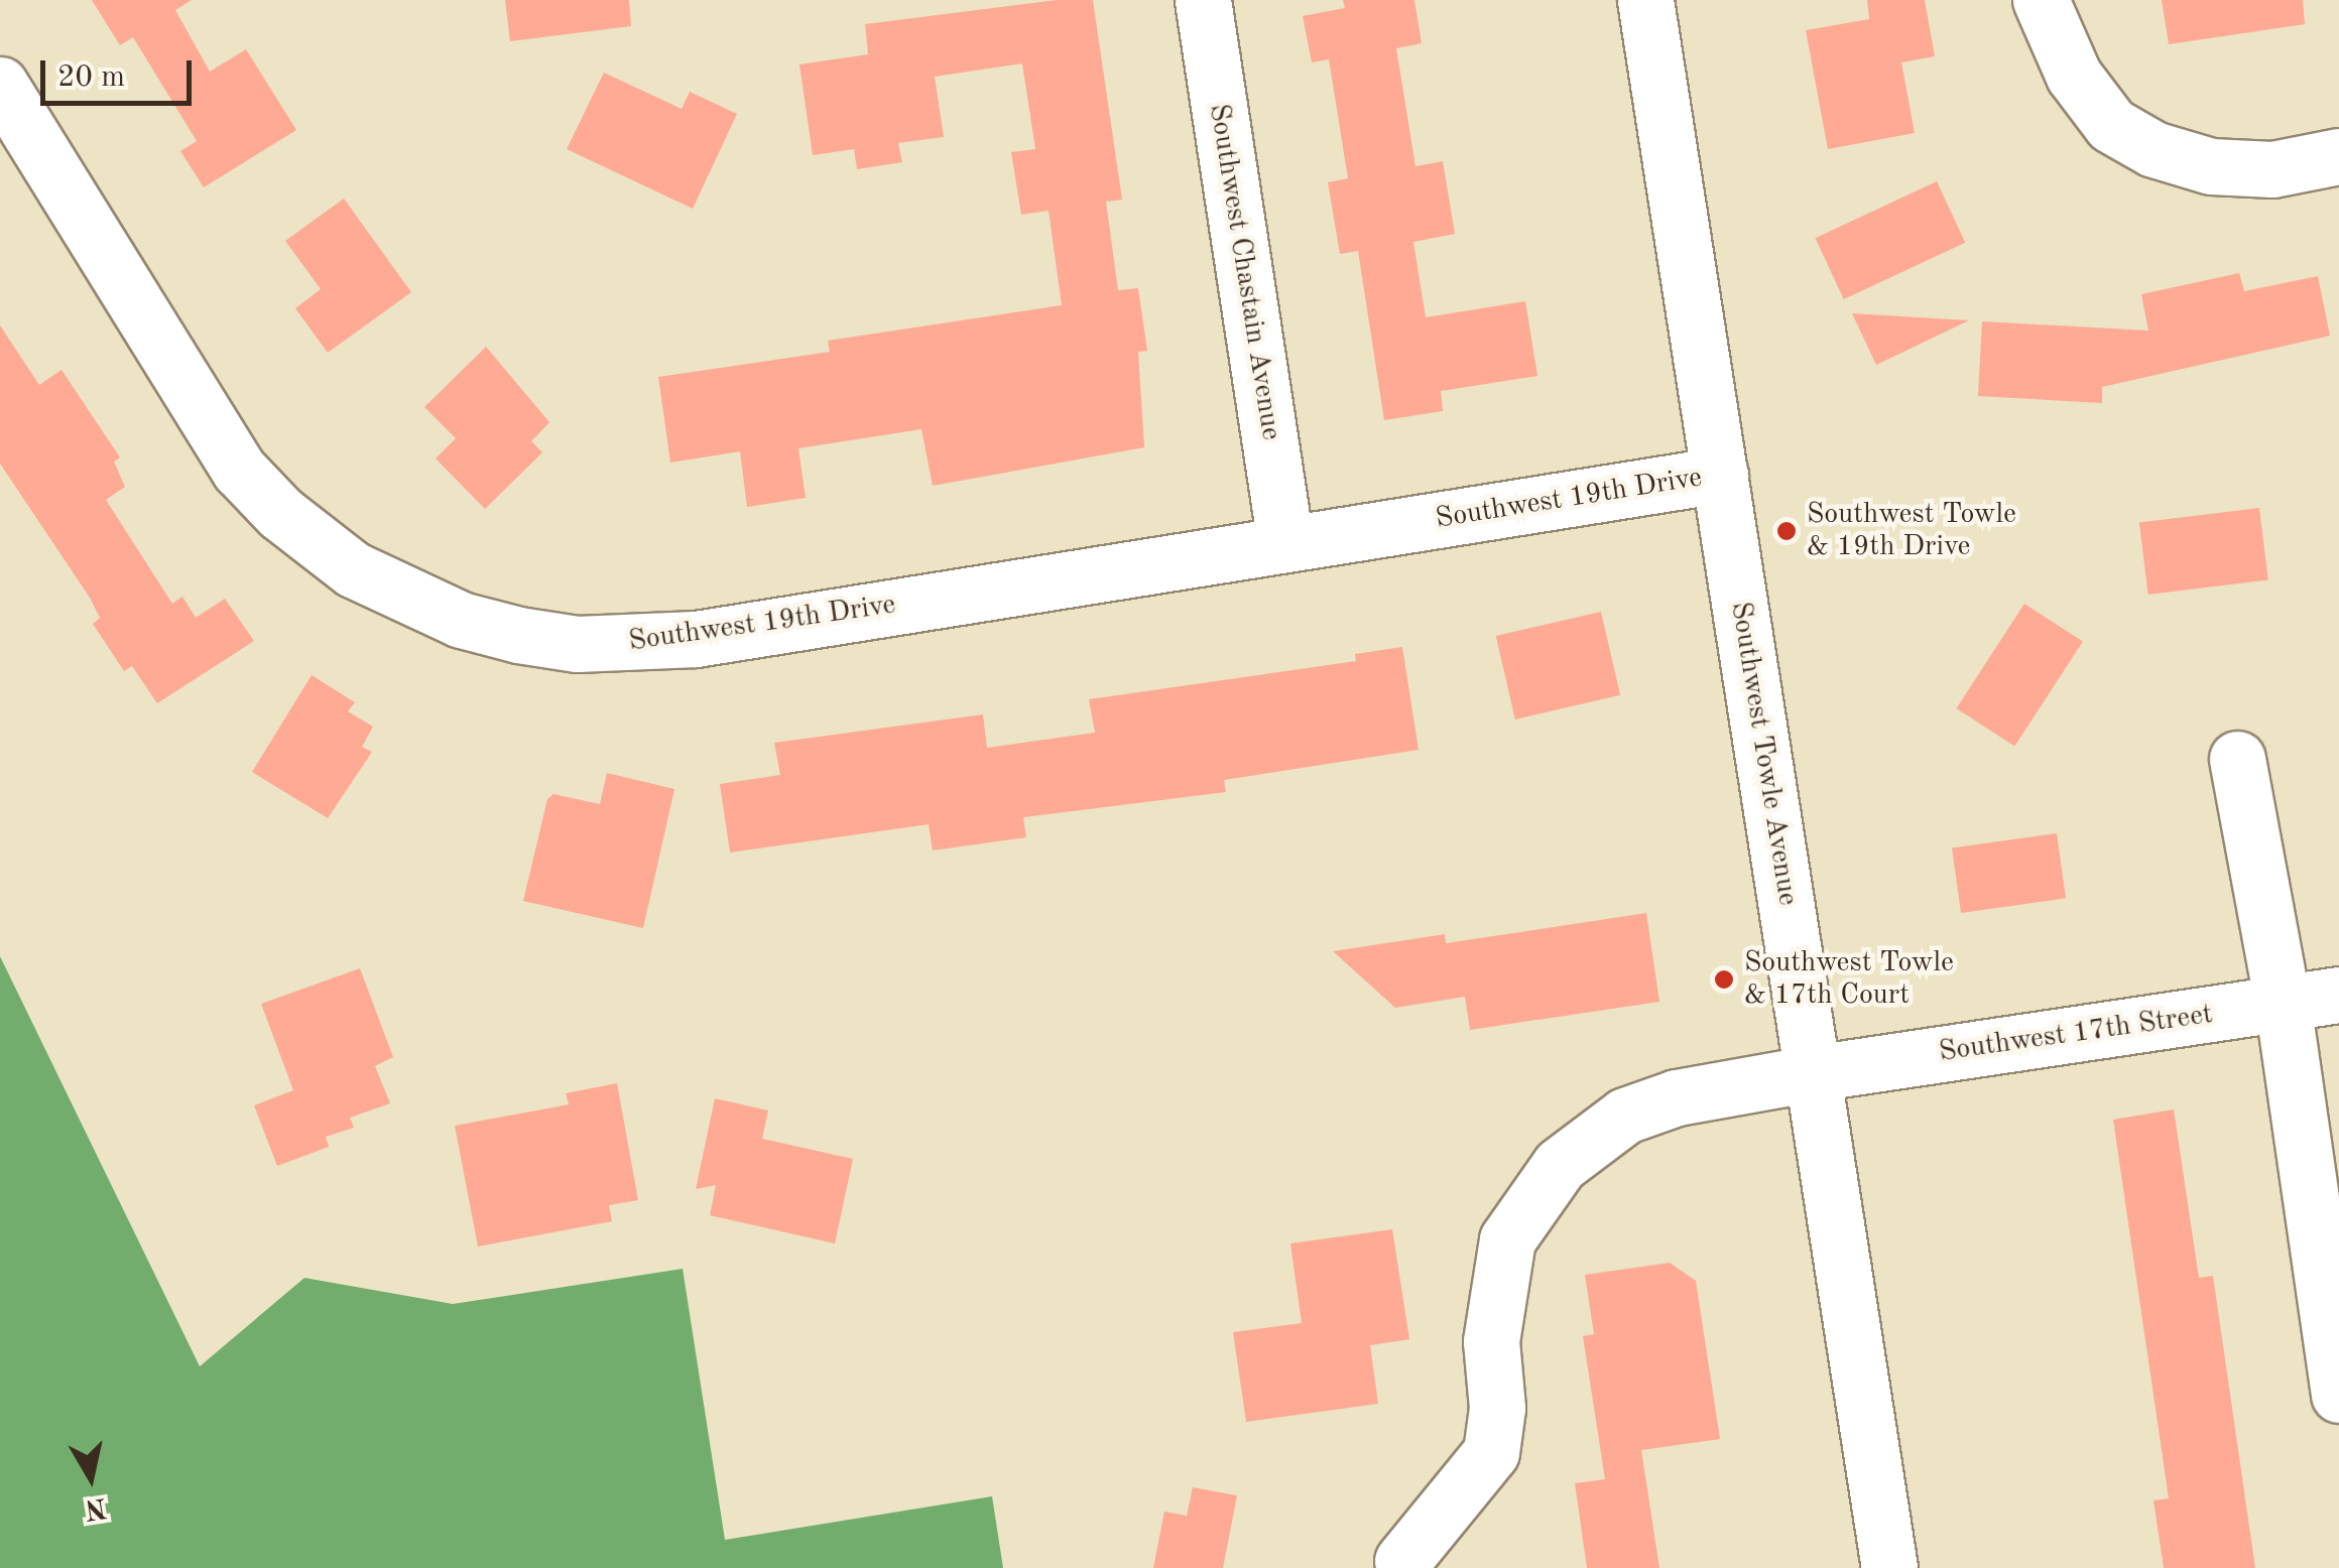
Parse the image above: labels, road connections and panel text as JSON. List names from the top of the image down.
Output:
{
  "streets": {
    "street": [
      "Southwest Chastain Avenue",
      "Southwest 19th Drive",
      "Southwest Towle Avenue",
      "Southwest 17th Street"
    ]
  },
  "crossings": [
    ["Southwest Chastain Avenue", "Southwest 19th Drive"],
    ["Southwest 19th Drive", "Southwest Towle Avenue"],
    ["Southwest Towle Avenue", "Southwest 17th Street"]
  ],
  "places": ["Southwest Towle & 19th Drive", "Southwest Towle & 17th Court"],
  "scale_bar": "20 m",
  "north": "bottom"
}
